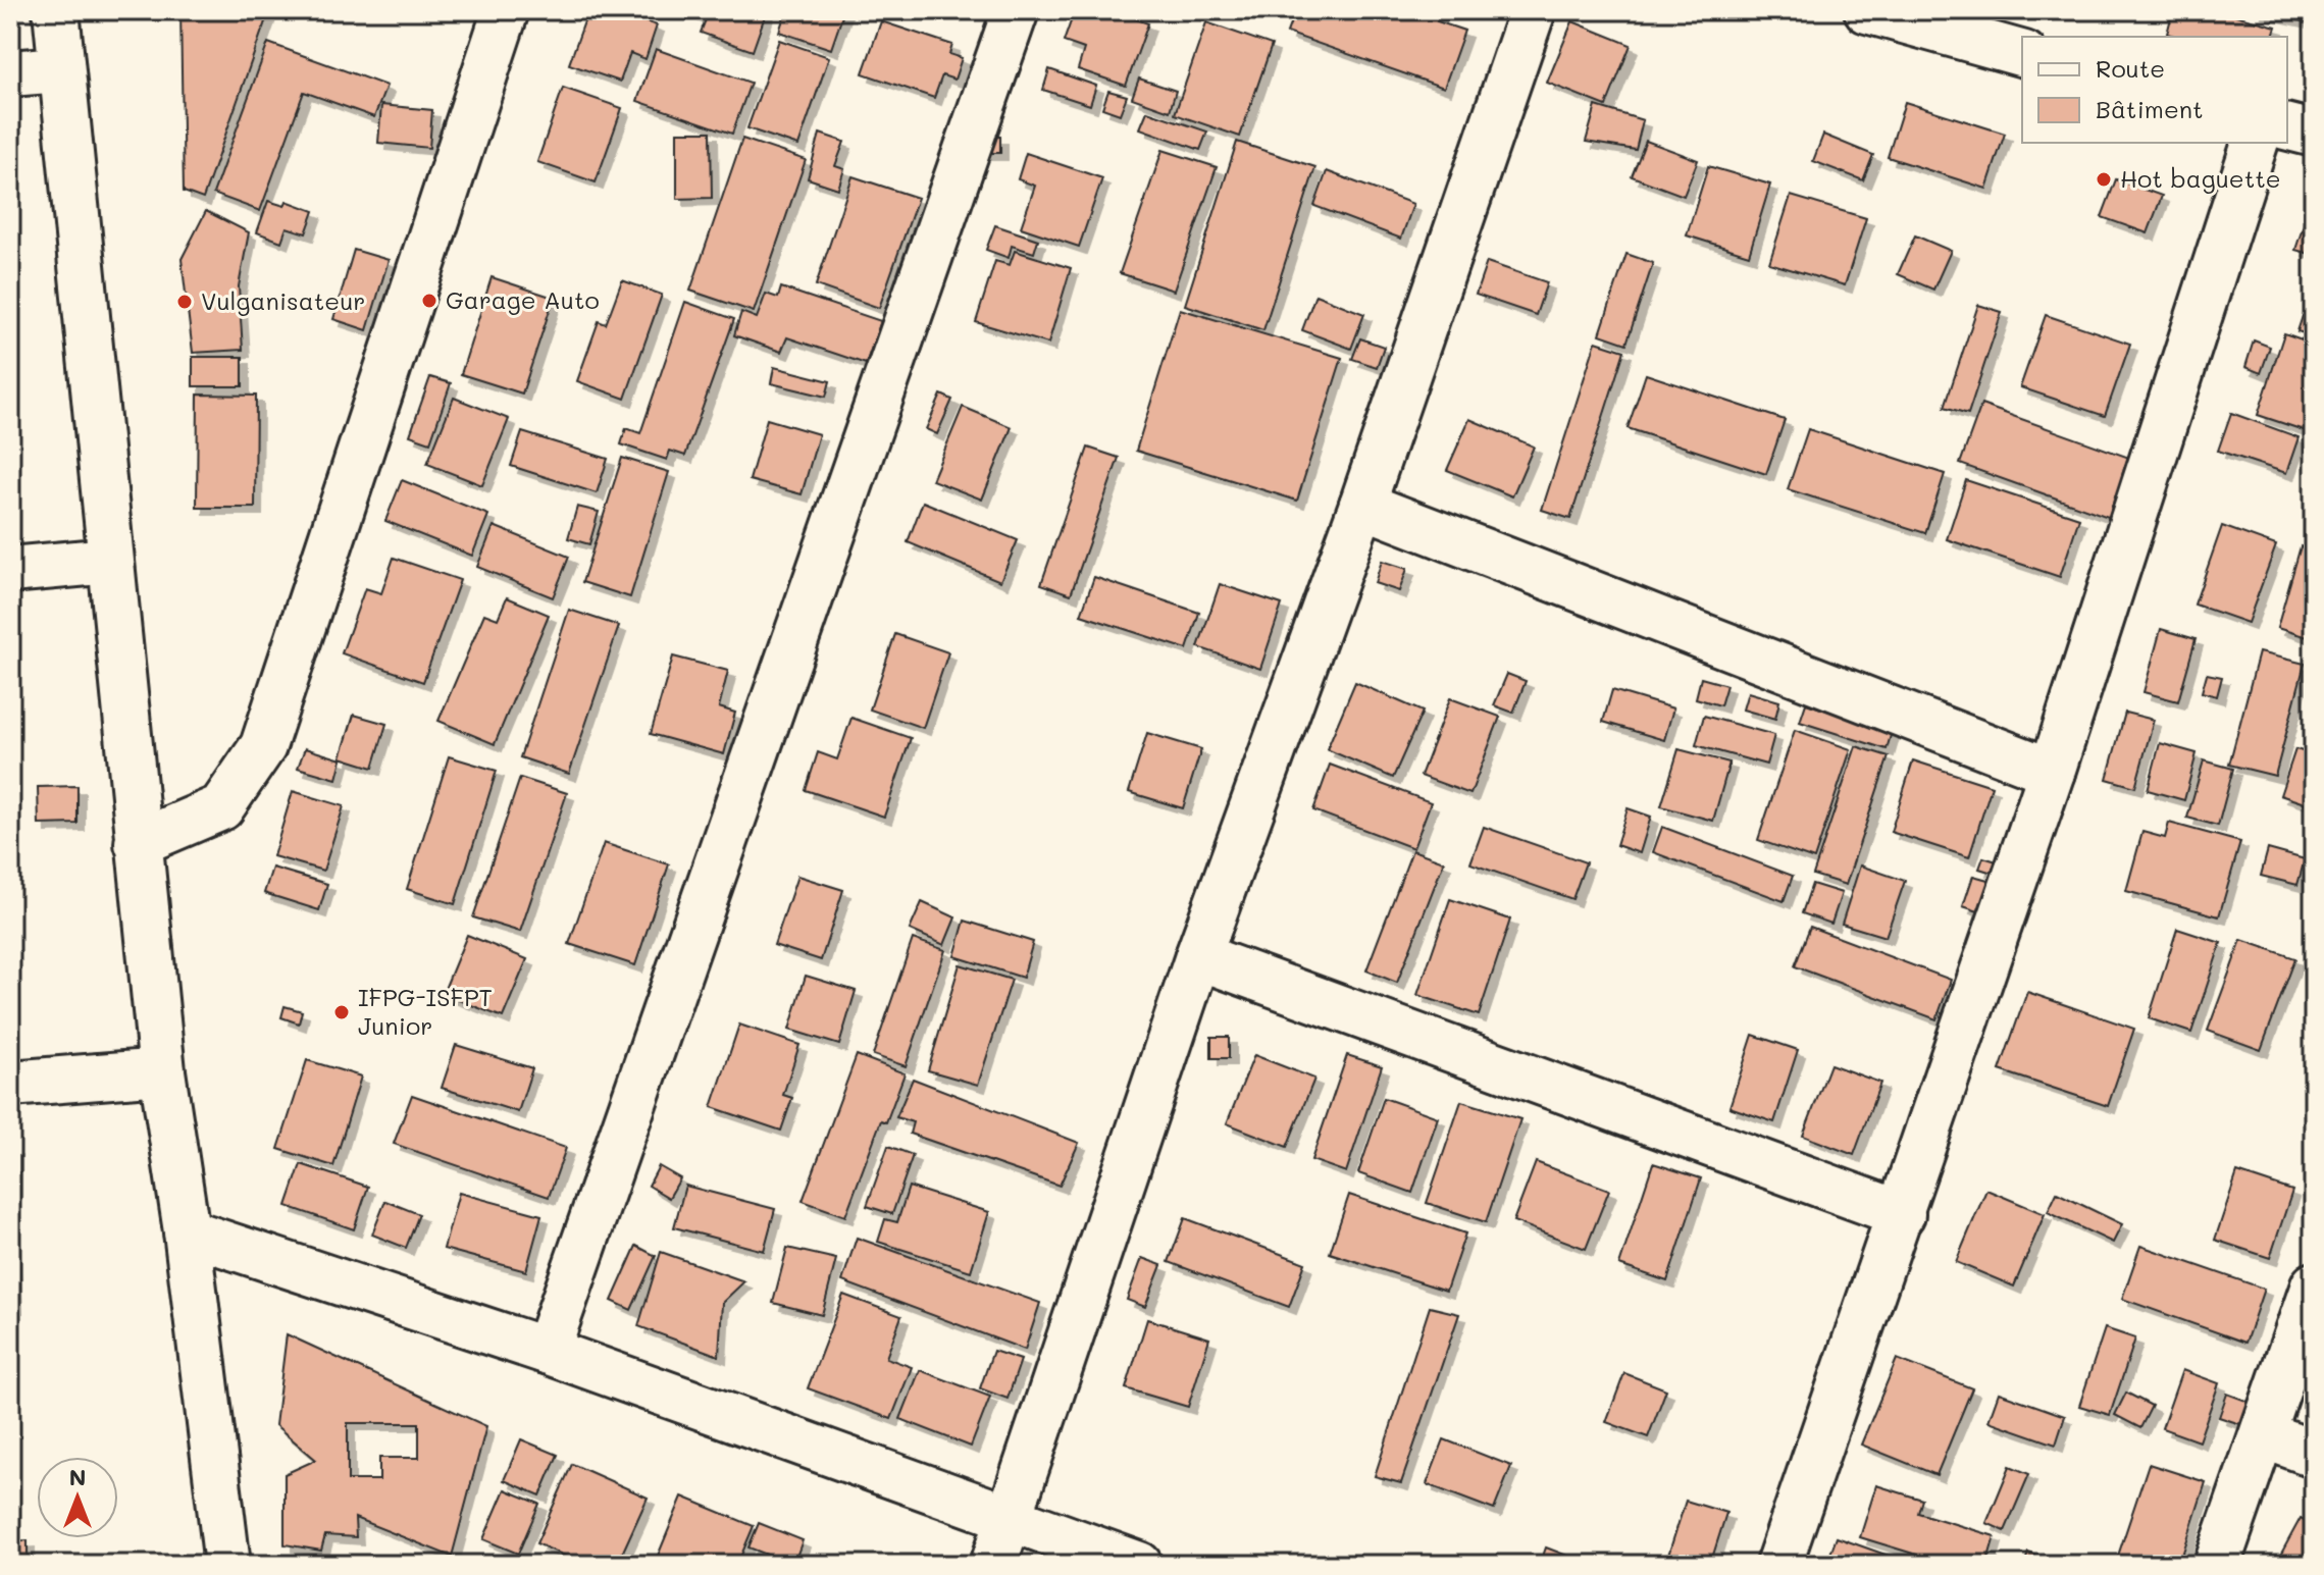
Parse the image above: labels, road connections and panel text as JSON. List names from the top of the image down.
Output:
{
  "places": [
    "Hot baguette",
    "Garage Auto",
    "Vulganisateur",
    "IFPG-ISFPT Junior"
  ],
  "legend": ["Route", "Bâtiment"],
  "north": "top"
}
